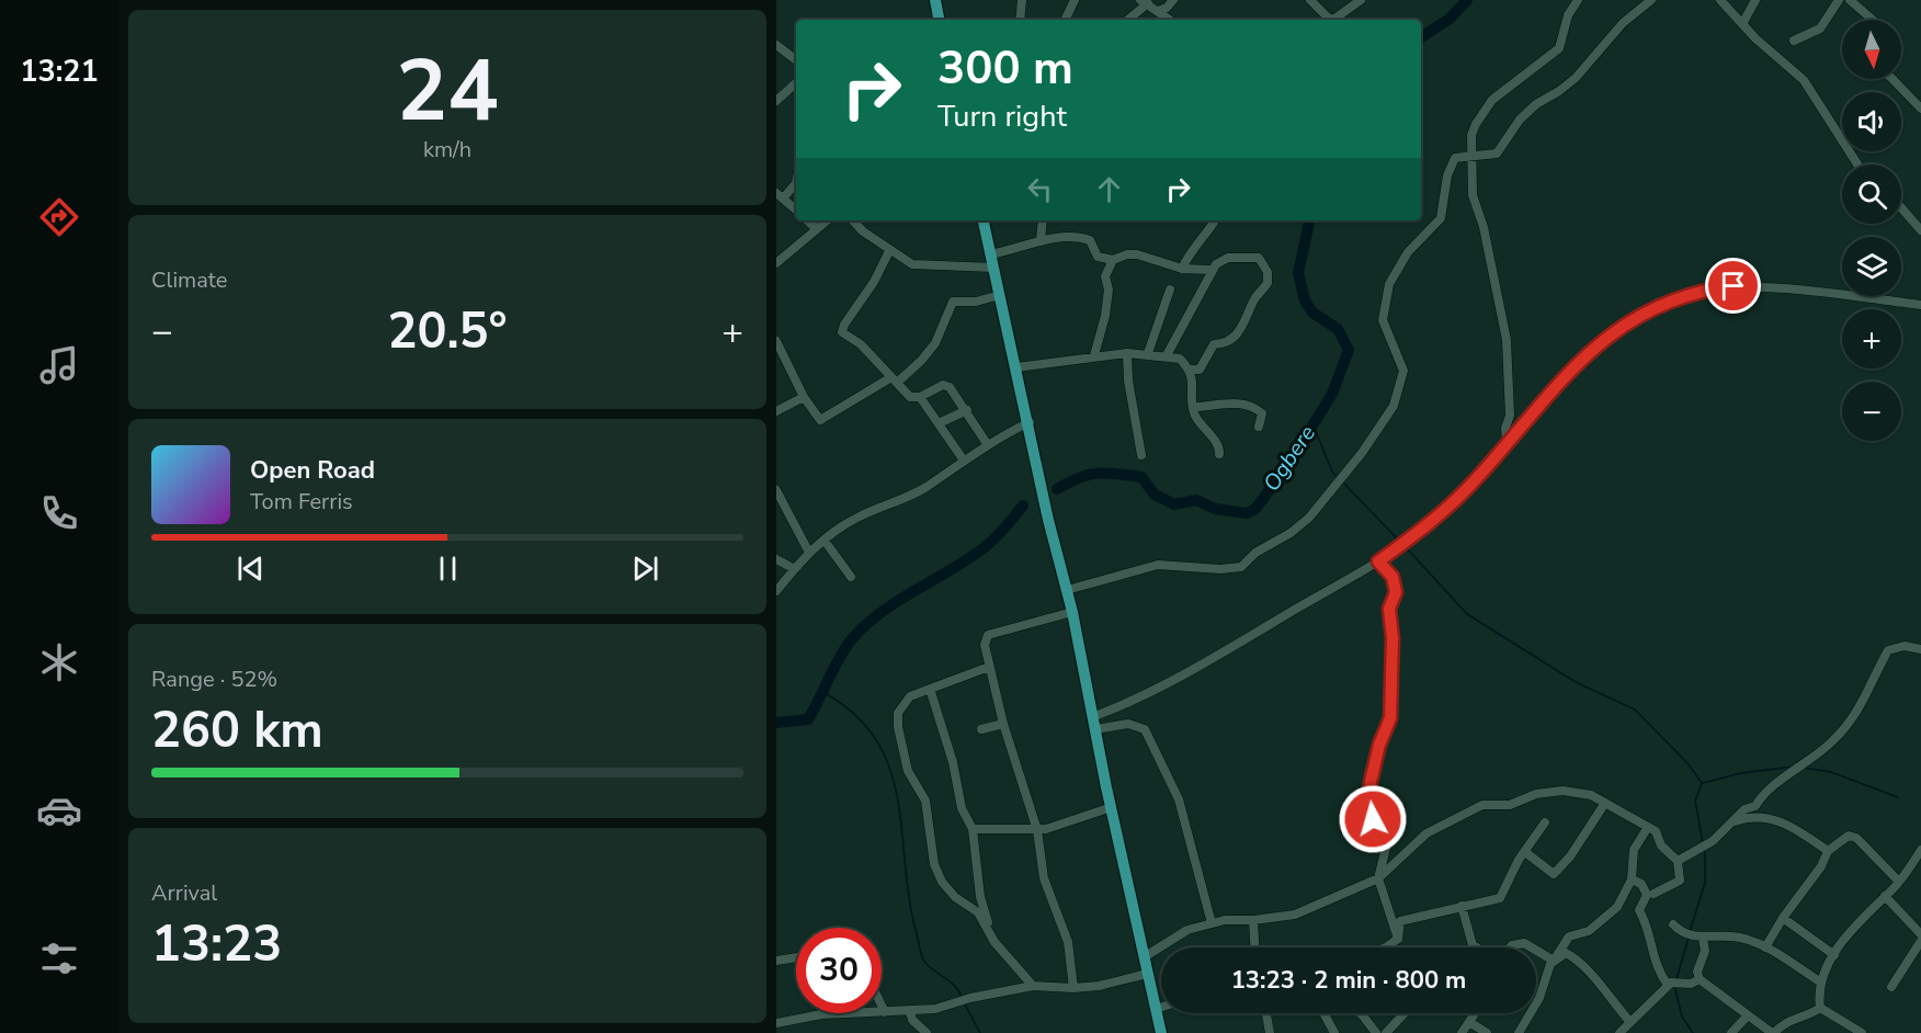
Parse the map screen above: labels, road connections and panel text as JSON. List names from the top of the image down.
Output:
{
  "water": ["Ogbere"],
  "north": "bottom",
  "page": {
    "tabs": "13:21",
    "tile": [
      ["24", "km/h"],
      "Climate",
      ["Range · 52%", "260 km"],
      ["Arrival", "13:23"]
    ],
    "map_buttons": ["+", "−"],
    "turn": ["300 m", "Turn right"],
    "heat": ["−", "20.5°", "+"],
    "song": ["Open Road", "Tom Ferris"],
    "limit": "30",
    "trip": "13:23 · 2 min · 800 m"
  }
}
